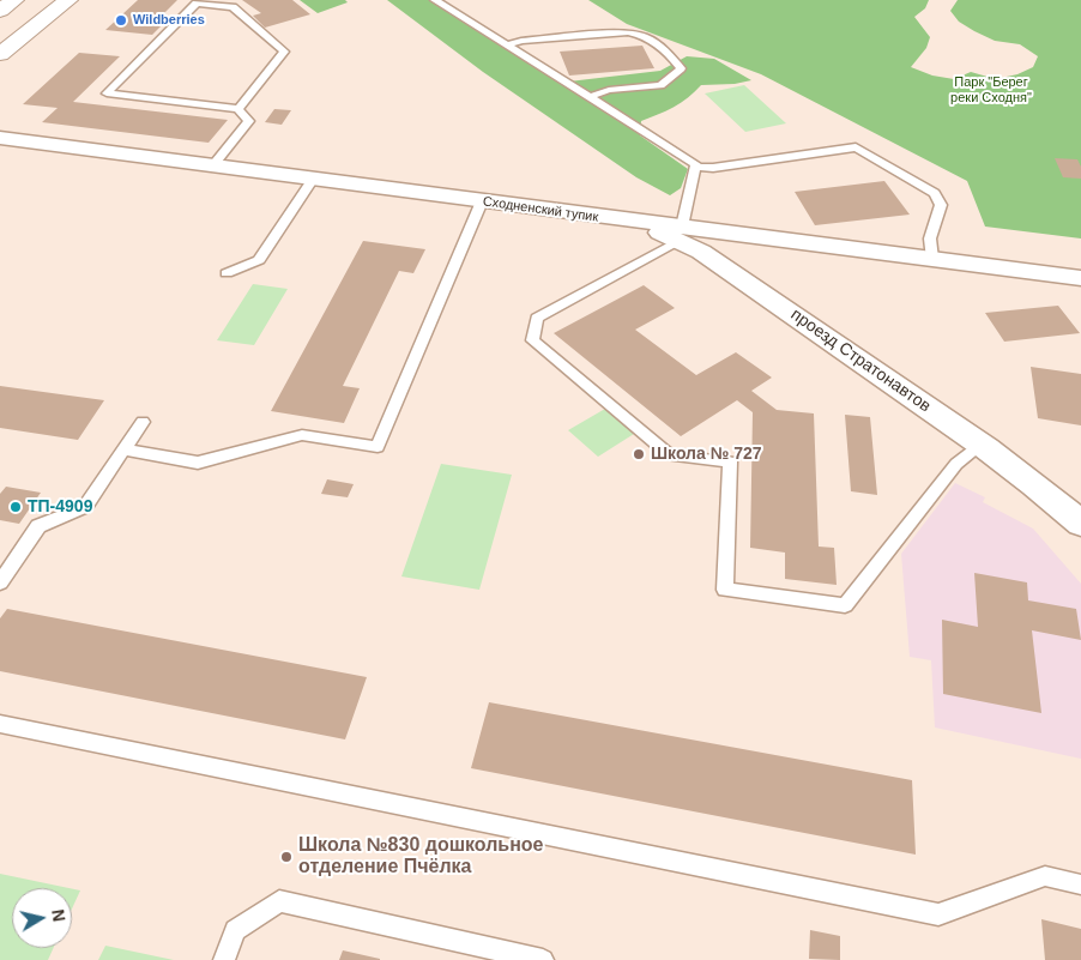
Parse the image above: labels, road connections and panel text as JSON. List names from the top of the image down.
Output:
{
  "streets": {
    "street": ["Сходненский тупик", "проезд Стратонавтов"]
  },
  "crossings": [
    ["Сходненский тупик", "проезд Стратонавтов"]
  ],
  "parks": ["Парк \"Берег реки Сходня\""],
  "places": [
    "Wildberries",
    "Школа № 727",
    "ТП-4909",
    "Школа №830 дошкольное отделение Пчёлка"
  ],
  "north": "right"
}
